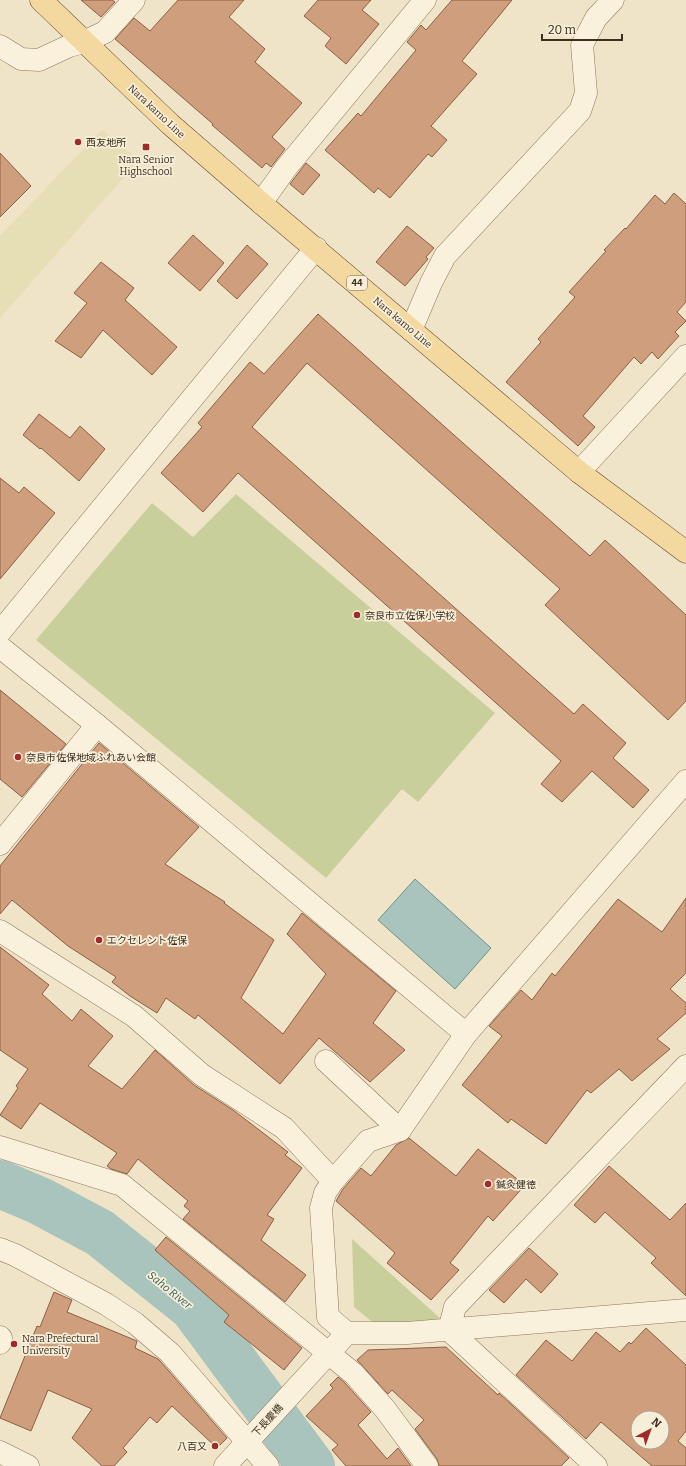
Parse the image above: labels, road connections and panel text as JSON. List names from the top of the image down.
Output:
{
  "streets": {
    "main road": ["Nara kamo Line", "44"],
    "street": ["下長慶橋"]
  },
  "water": ["Saho River"],
  "places": {
    "other": [
      "西友地所",
      "奈良市立佐保小学校",
      "奈良市佐保地域ふれあい会館",
      "エクセレント佐保",
      "鍼灸健徳",
      "Nara Prefectural University",
      "八百又"
    ],
    "transit": ["Nara Senior Highschool"]
  },
  "scale_bar": "20 m",
  "north": "top right"
}
